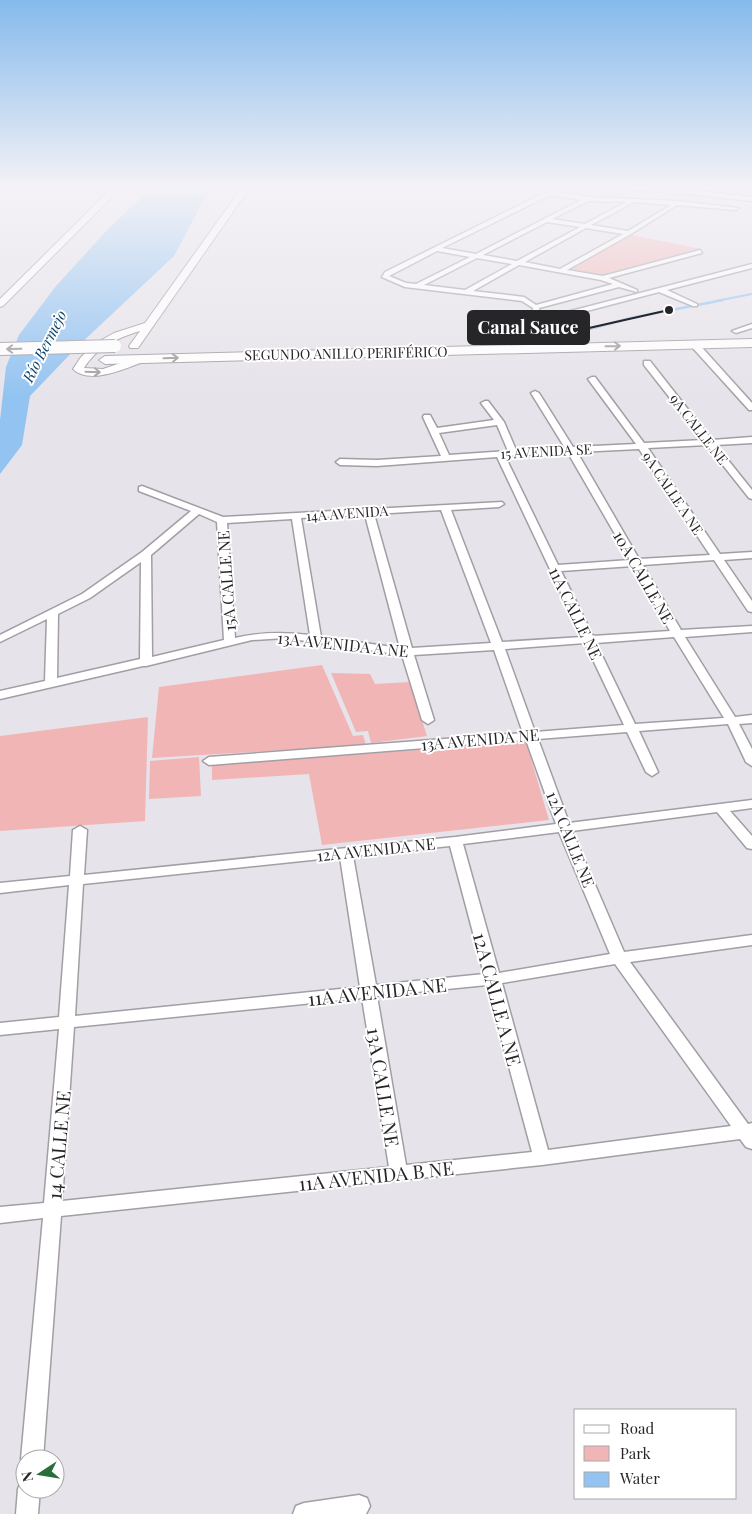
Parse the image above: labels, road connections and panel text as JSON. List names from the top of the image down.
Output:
{
  "streets": {
    "main road": ["SEGUNDO ANILLO PERIFÉRICO"],
    "street": [
      "9A CALLE NE",
      "15 AVENIDA SE",
      "9A CALLE A NE",
      "14A AVENIDA",
      "10A CALLE NE",
      "15A CALLE NE",
      "11A CALLE NE",
      "13A AVENIDA A NE",
      "13A AVENIDA NE",
      "12A CALLE NE",
      "12A AVENIDA NE",
      "11A AVENIDA NE",
      "12A CALLE A NE",
      "13A CALLE NE",
      "14 CALLE NE",
      "11A AVENIDA B NE"
    ]
  },
  "crossings": [
    ["9A CALLE NE", "15 AVENIDA SE"],
    ["15 AVENIDA SE", "9A CALLE A NE"],
    ["15 AVENIDA SE", "10A CALLE NE"],
    ["15 AVENIDA SE", "11A CALLE NE"],
    ["14A AVENIDA", "15A CALLE NE"],
    ["14A AVENIDA", "12A CALLE NE"],
    ["10A CALLE NE", "13A AVENIDA A NE"],
    ["10A CALLE NE", "13A AVENIDA NE"],
    ["15A CALLE NE", "13A AVENIDA A NE"],
    ["11A CALLE NE", "13A AVENIDA A NE"],
    ["11A CALLE NE", "13A AVENIDA NE"],
    ["13A AVENIDA A NE", "12A CALLE NE"],
    ["13A AVENIDA NE", "12A CALLE NE"],
    ["12A CALLE NE", "12A AVENIDA NE"],
    ["12A CALLE NE", "11A AVENIDA NE"],
    ["12A CALLE NE", "11A AVENIDA B NE"],
    ["12A AVENIDA NE", "12A CALLE A NE"],
    ["12A AVENIDA NE", "13A CALLE NE"],
    ["12A AVENIDA NE", "14 CALLE NE"],
    ["11A AVENIDA NE", "12A CALLE A NE"],
    ["11A AVENIDA NE", "13A CALLE NE"],
    ["11A AVENIDA NE", "14 CALLE NE"],
    ["12A CALLE A NE", "11A AVENIDA B NE"],
    ["13A CALLE NE", "11A AVENIDA B NE"],
    ["14 CALLE NE", "11A AVENIDA B NE"]
  ],
  "one_way": ["SEGUNDO ANILLO PERIFÉRICO"],
  "water": ["Río Bermejo"],
  "places": ["Canal Sauce"],
  "legend": ["Road", "Park", "Water"],
  "north": "left"
}
